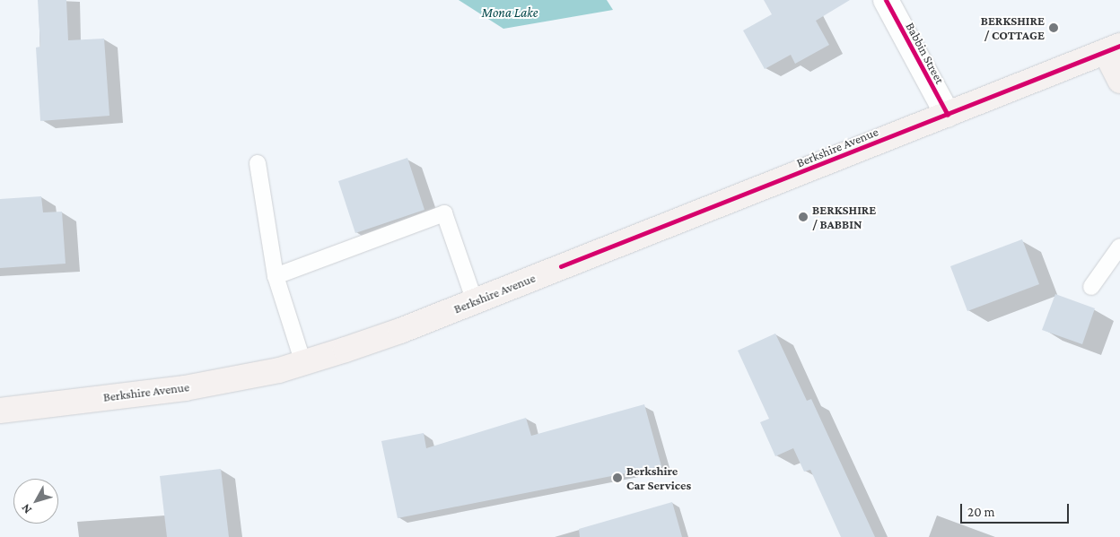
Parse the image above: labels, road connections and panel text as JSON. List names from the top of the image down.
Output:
{
  "streets": {
    "main road": ["Berkshire Avenue"],
    "street": ["Babbin Street"]
  },
  "crossings": [
    ["Babbin Street", "Berkshire Avenue"]
  ],
  "water": ["Mona Lake"],
  "places": ["BERKSHIRE / COTTAGE", "BERKSHIRE / BABBIN", "Berkshire Car Services"],
  "scale_bar": "20 m",
  "north": "bottom left"
}
